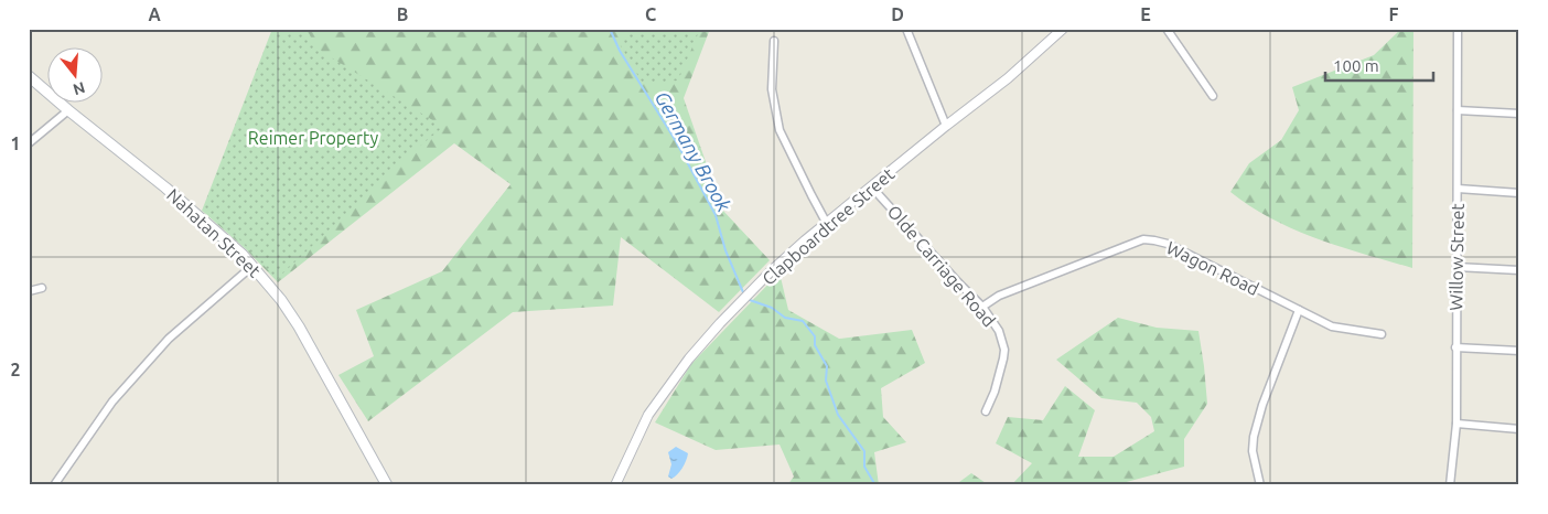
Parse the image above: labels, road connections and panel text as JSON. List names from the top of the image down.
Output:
{
  "streets": {
    "main road": ["Nahatan Street"],
    "street": [
      "Clapboardtree Street",
      "Willow Street",
      "Olde Carriage Road",
      "Wagon Road"
    ]
  },
  "crossings": [
    ["Clapboardtree Street", "Olde Carriage Road"],
    ["Olde Carriage Road", "Wagon Road"]
  ],
  "water": ["Germany Brook"],
  "parks": ["Reimer Property"],
  "scale_bar": "100 m",
  "north": "bottom",
  "grid": {
    "columns": [
      "A",
      "B",
      "C",
      "D",
      "E",
      "F"
    ],
    "rows": ["1", "2"]
  }
}
